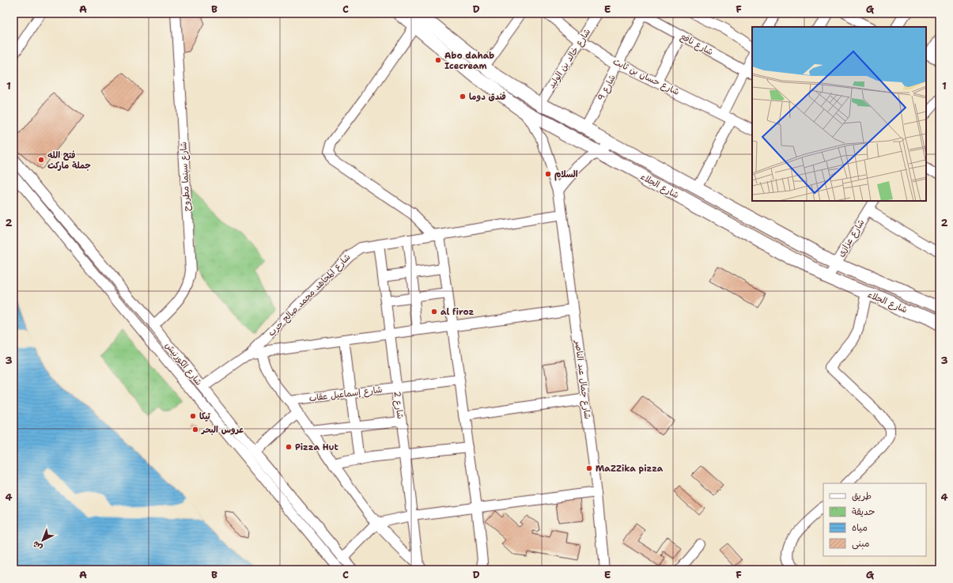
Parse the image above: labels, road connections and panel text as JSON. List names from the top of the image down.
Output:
{
  "streets": {
    "main road": ["شارع الجلاء"],
    "street": [
      "شارع نافع",
      "شارع خالد بن الوليد",
      "شارع حسان بن ثابت",
      "شارع 9",
      "شارع سينما مطروح",
      "شارع عزازى",
      "شارع المجاهد محمد صالح حرب",
      "شارع الكورنيش",
      "شارع جمال عبد الناصر",
      "شارع إسماعيل عقاب",
      "شارع 2"
    ]
  },
  "crossings": [
    ["شارع نافع", "شارع 9"],
    ["شارع خالد بن الوليد", "شارع حسان بن ثابت"],
    ["شارع خالد بن الوليد", "شارع الجلاء"],
    ["شارع حسان بن ثابت", "شارع 9"],
    ["شارع 9", "شارع الجلاء"],
    ["شارع سينما مطروح", "شارع الكورنيش"],
    ["شارع الجلاء", "شارع عزازى"],
    ["شارع الجلاء", "شارع جمال عبد الناصر"],
    ["شارع المجاهد محمد صالح حرب", "شارع الكورنيش"],
    ["شارع المجاهد محمد صالح حرب", "شارع جمال عبد الناصر"],
    ["شارع المجاهد محمد صالح حرب", "شارع 2"],
    ["شارع إسماعيل عقاب", "شارع 2"]
  ],
  "places": [
    "Abo dahab Icecream",
    "فندق دوما",
    "فتح الله جملة ماركت",
    "السلام",
    "al firoz",
    "تيكا",
    "عروس البحر",
    "Pizza Hut",
    "MaZZika pizza"
  ],
  "legend": [
    "طريق",
    "حديقة",
    "مياه",
    "مبنى"
  ],
  "north": "bottom left",
  "grid": {
    "columns": [
      "A",
      "B",
      "C",
      "D",
      "E",
      "F",
      "G"
    ],
    "rows": [
      "1",
      "2",
      "3",
      "4"
    ]
  }
}
